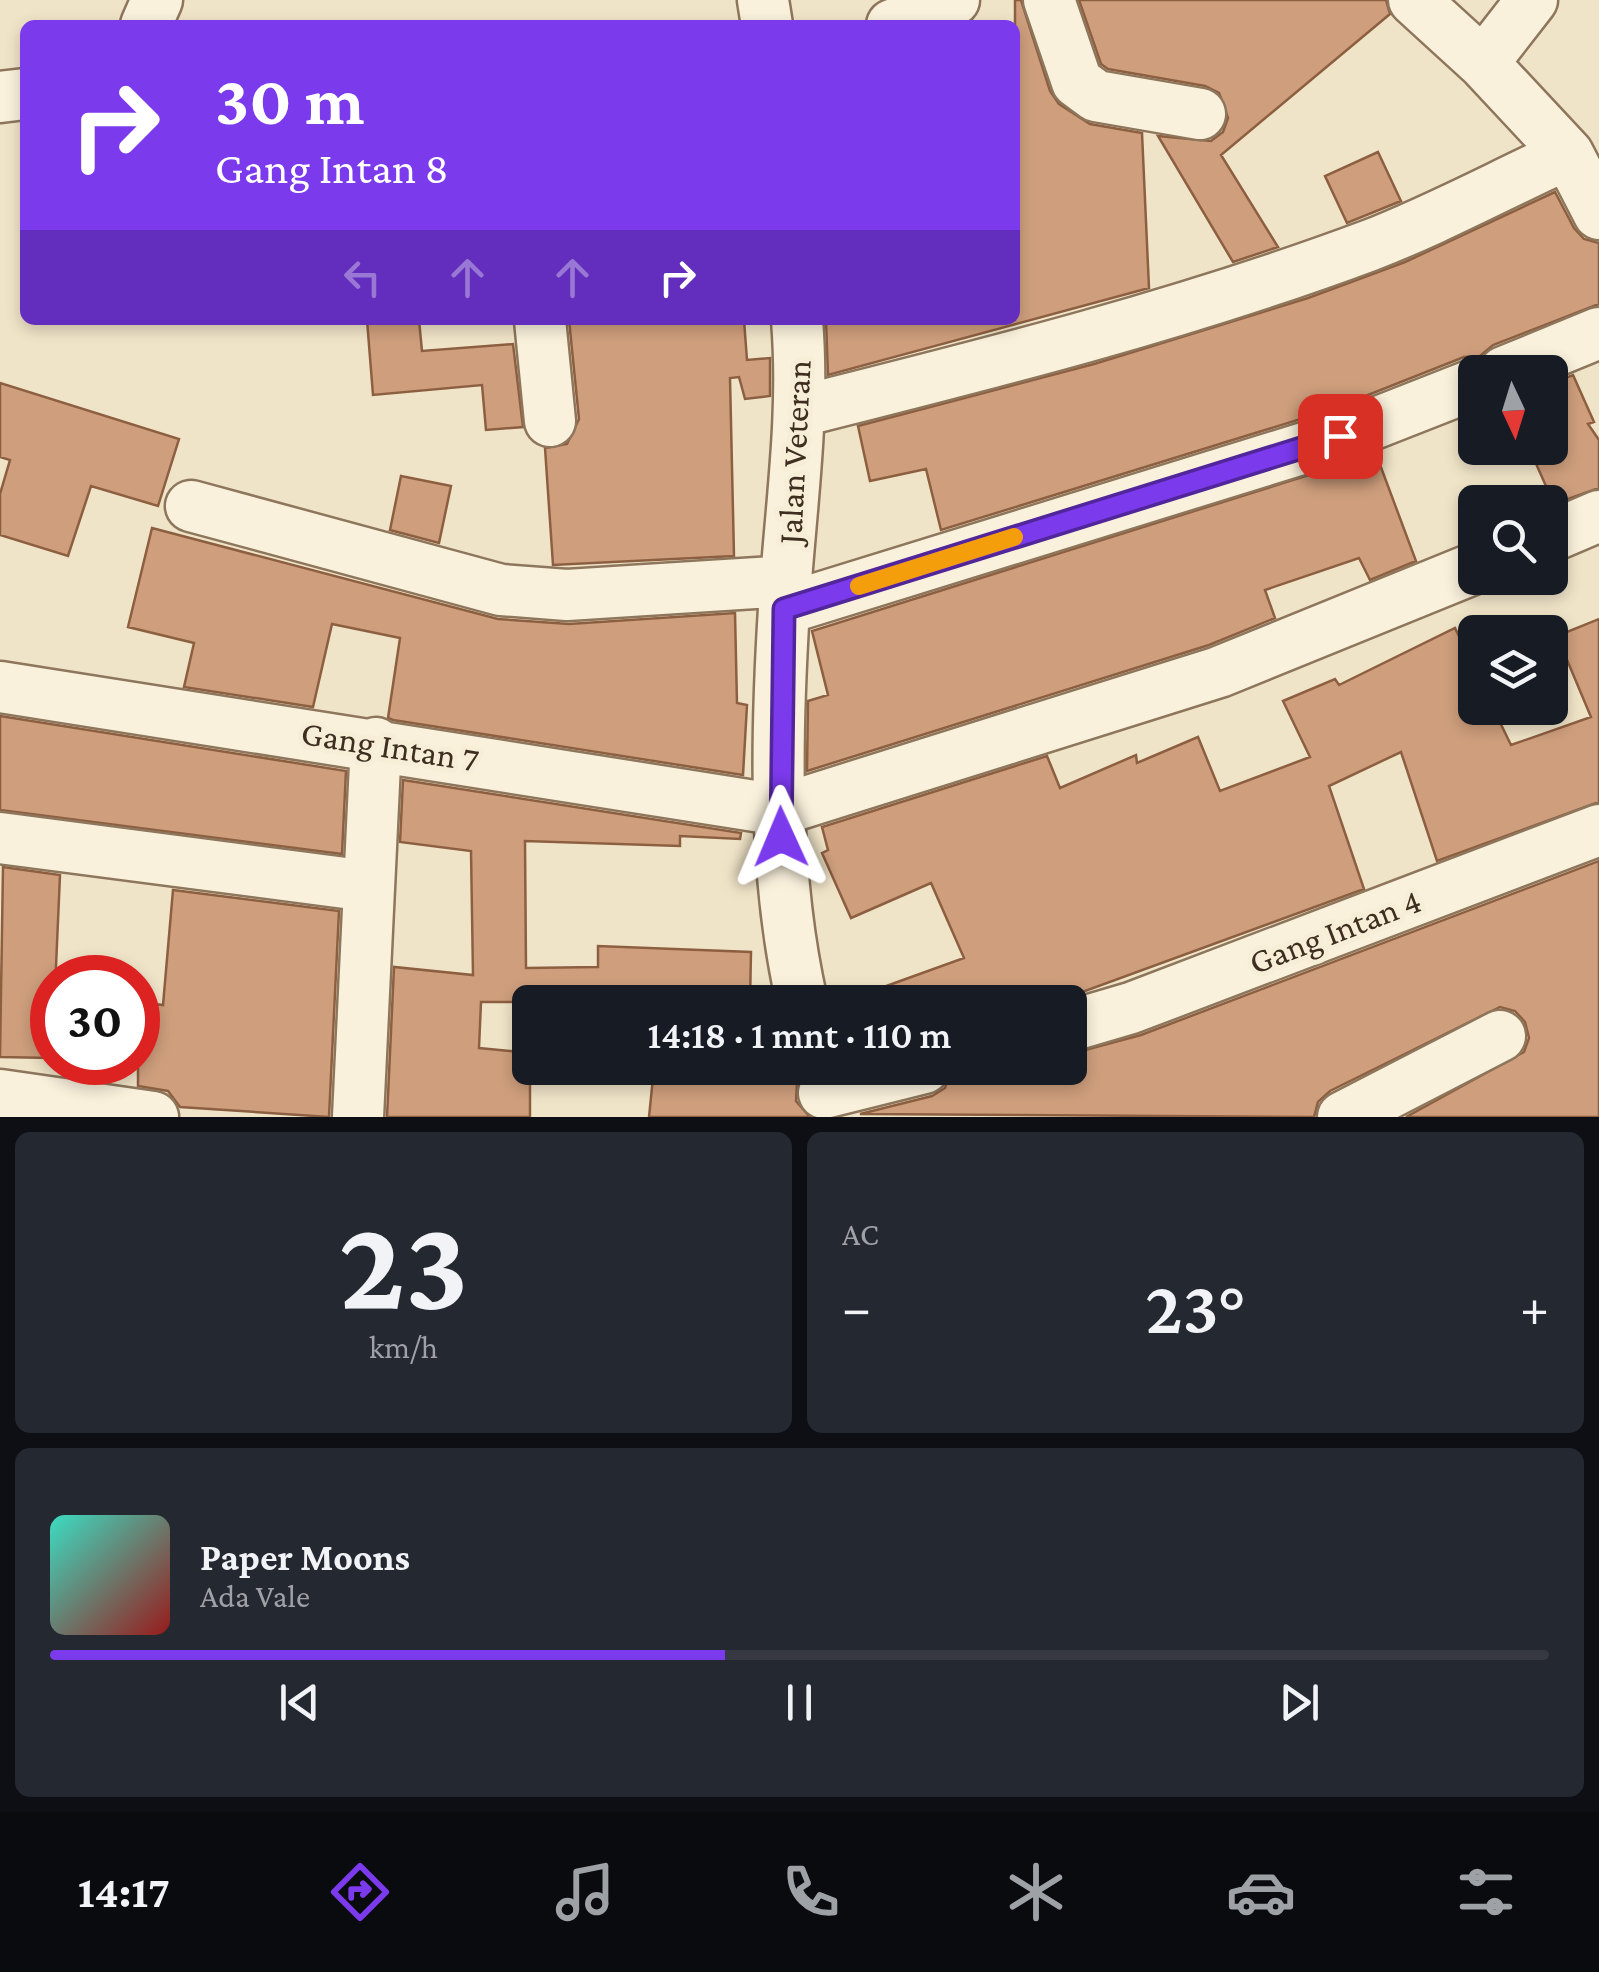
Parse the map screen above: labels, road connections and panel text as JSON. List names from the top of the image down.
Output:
{
  "streets": {
    "street": ["Jalan Veteran", "Gang Intan 7", "Gang Intan 4"]
  },
  "crossings": [
    ["Jalan Veteran", "Gang Intan 7"]
  ],
  "north": "bottom",
  "page": {
    "turn": ["30 m", "Gang Intan 8"],
    "limit": "30",
    "trip": "14:18 · 1 mnt · 110 m",
    "tile": [
      ["23", "km/h"],
      "AC"
    ],
    "heat": ["−", "23°", "+"],
    "song": ["Paper Moons", "Ada Vale"],
    "tabs": "14:17"
  }
}
